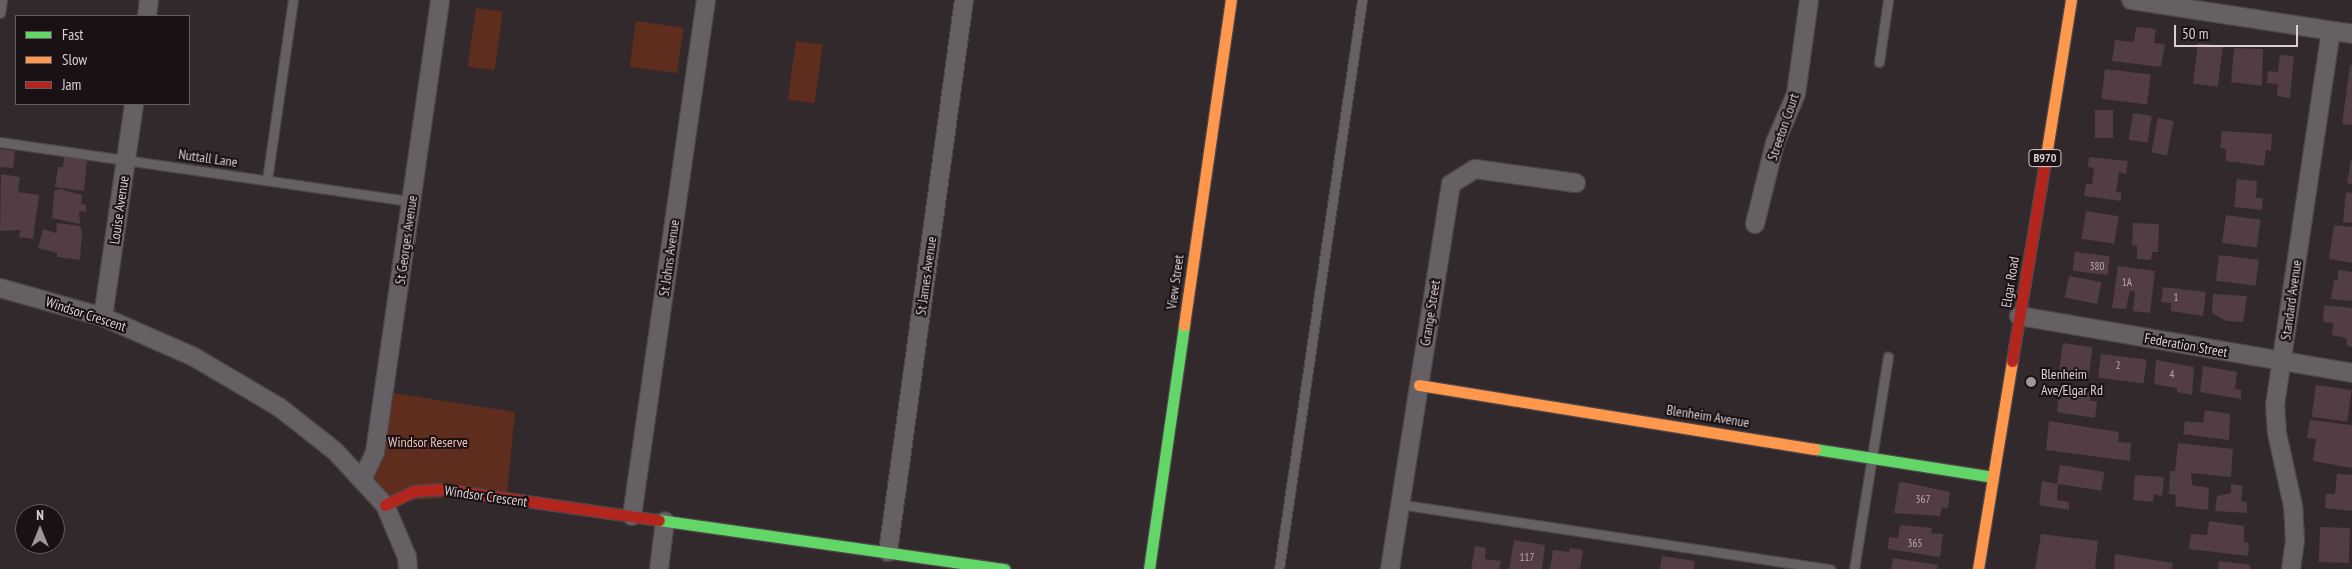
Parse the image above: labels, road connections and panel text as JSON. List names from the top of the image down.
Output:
{
  "streets": {
    "street": [
      "Streeton Court",
      "B970",
      "Louise Avenue",
      "St Georges Avenue",
      "St Johns Avenue",
      "St James Avenue",
      "View Street",
      "Elgar Road",
      "Standard Avenue",
      "Grange Street",
      "Windsor Crescent",
      "Federation Street",
      "Blenheim Avenue"
    ],
    "lane": ["Nuttall Lane"]
  },
  "crossings": [
    ["Nuttall Lane", "Louise Avenue"],
    ["Nuttall Lane", "St Georges Avenue"],
    ["Louise Avenue", "Windsor Crescent"],
    ["St Georges Avenue", "Windsor Crescent"],
    ["St Johns Avenue", "Windsor Crescent"],
    ["St James Avenue", "Windsor Crescent"],
    ["Elgar Road", "Federation Street"],
    ["Elgar Road", "Blenheim Avenue"],
    ["Standard Avenue", "Federation Street"],
    ["Grange Street", "Blenheim Avenue"]
  ],
  "parks": ["Windsor Reserve"],
  "places": ["Blenheim Ave/Elgar Rd"],
  "house_numbers": [
    "380",
    "1A",
    "1",
    "2",
    "4",
    "367",
    "365",
    "117"
  ],
  "legend": ["Fast", "Slow", "Jam"],
  "scale_bar": "50 m",
  "north": "top"
}
